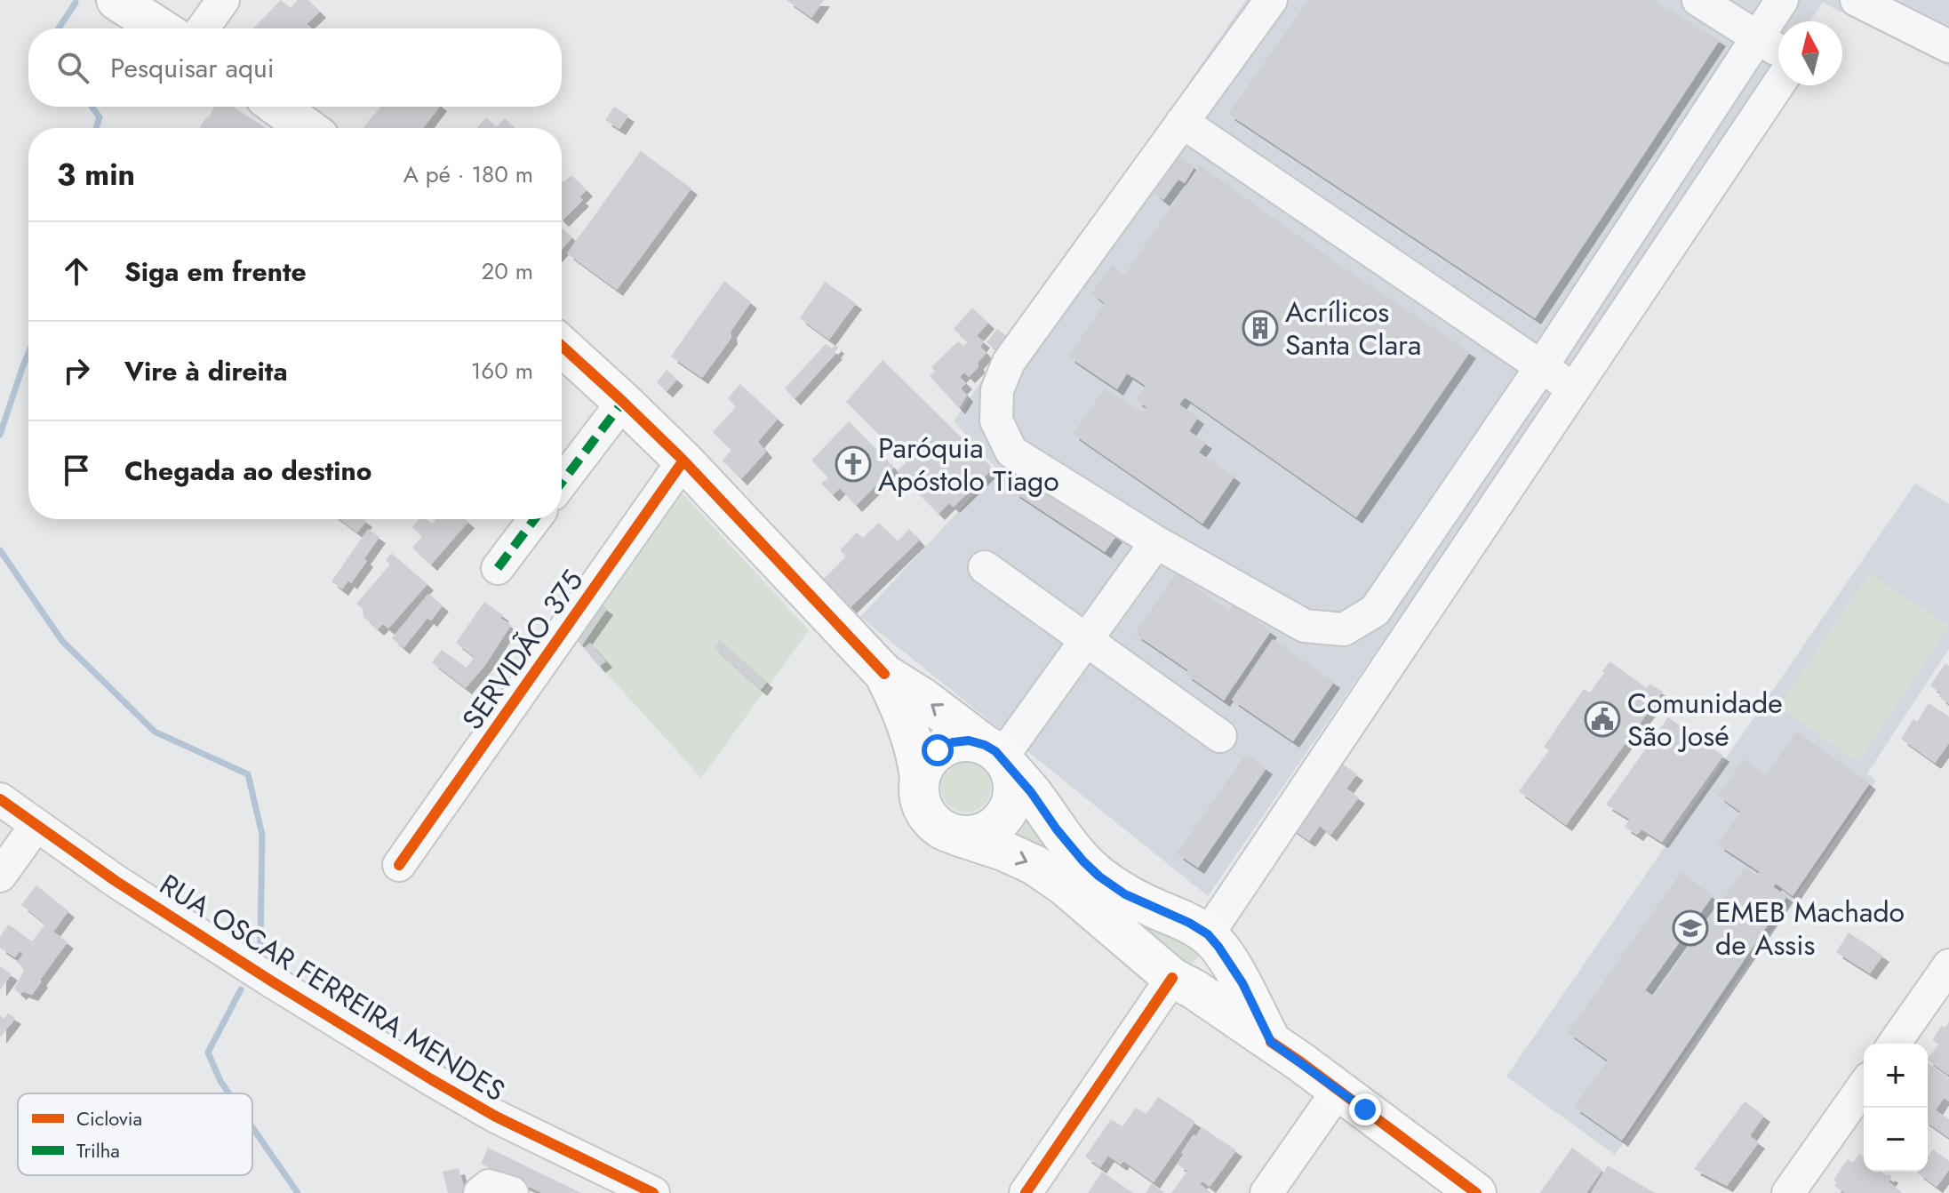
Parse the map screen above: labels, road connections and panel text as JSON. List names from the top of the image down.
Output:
{
  "streets": {
    "street": ["SERVIDÃO 375", "RUA OSCAR FERREIRA MENDES"]
  },
  "places": {
    "building": ["Acrílicos Santa Clara"],
    "church": ["Paróquia Apóstolo Tiago"],
    "public building": ["Comunidade São José"],
    "school or university": ["EMEB Machado de Assis"]
  },
  "legend": ["Ciclovia", "Trilha"],
  "north": "top",
  "page": {
    "search": "Pesquisar aqui",
    "heading": ["3 min", "A pé · 180 m"],
    "list": [
      ["Siga em frente", "20 m"],
      ["Vire à direita", "160 m"],
      "Chegada ao destino"
    ],
    "map_buttons": ["+", "−"]
  }
}
